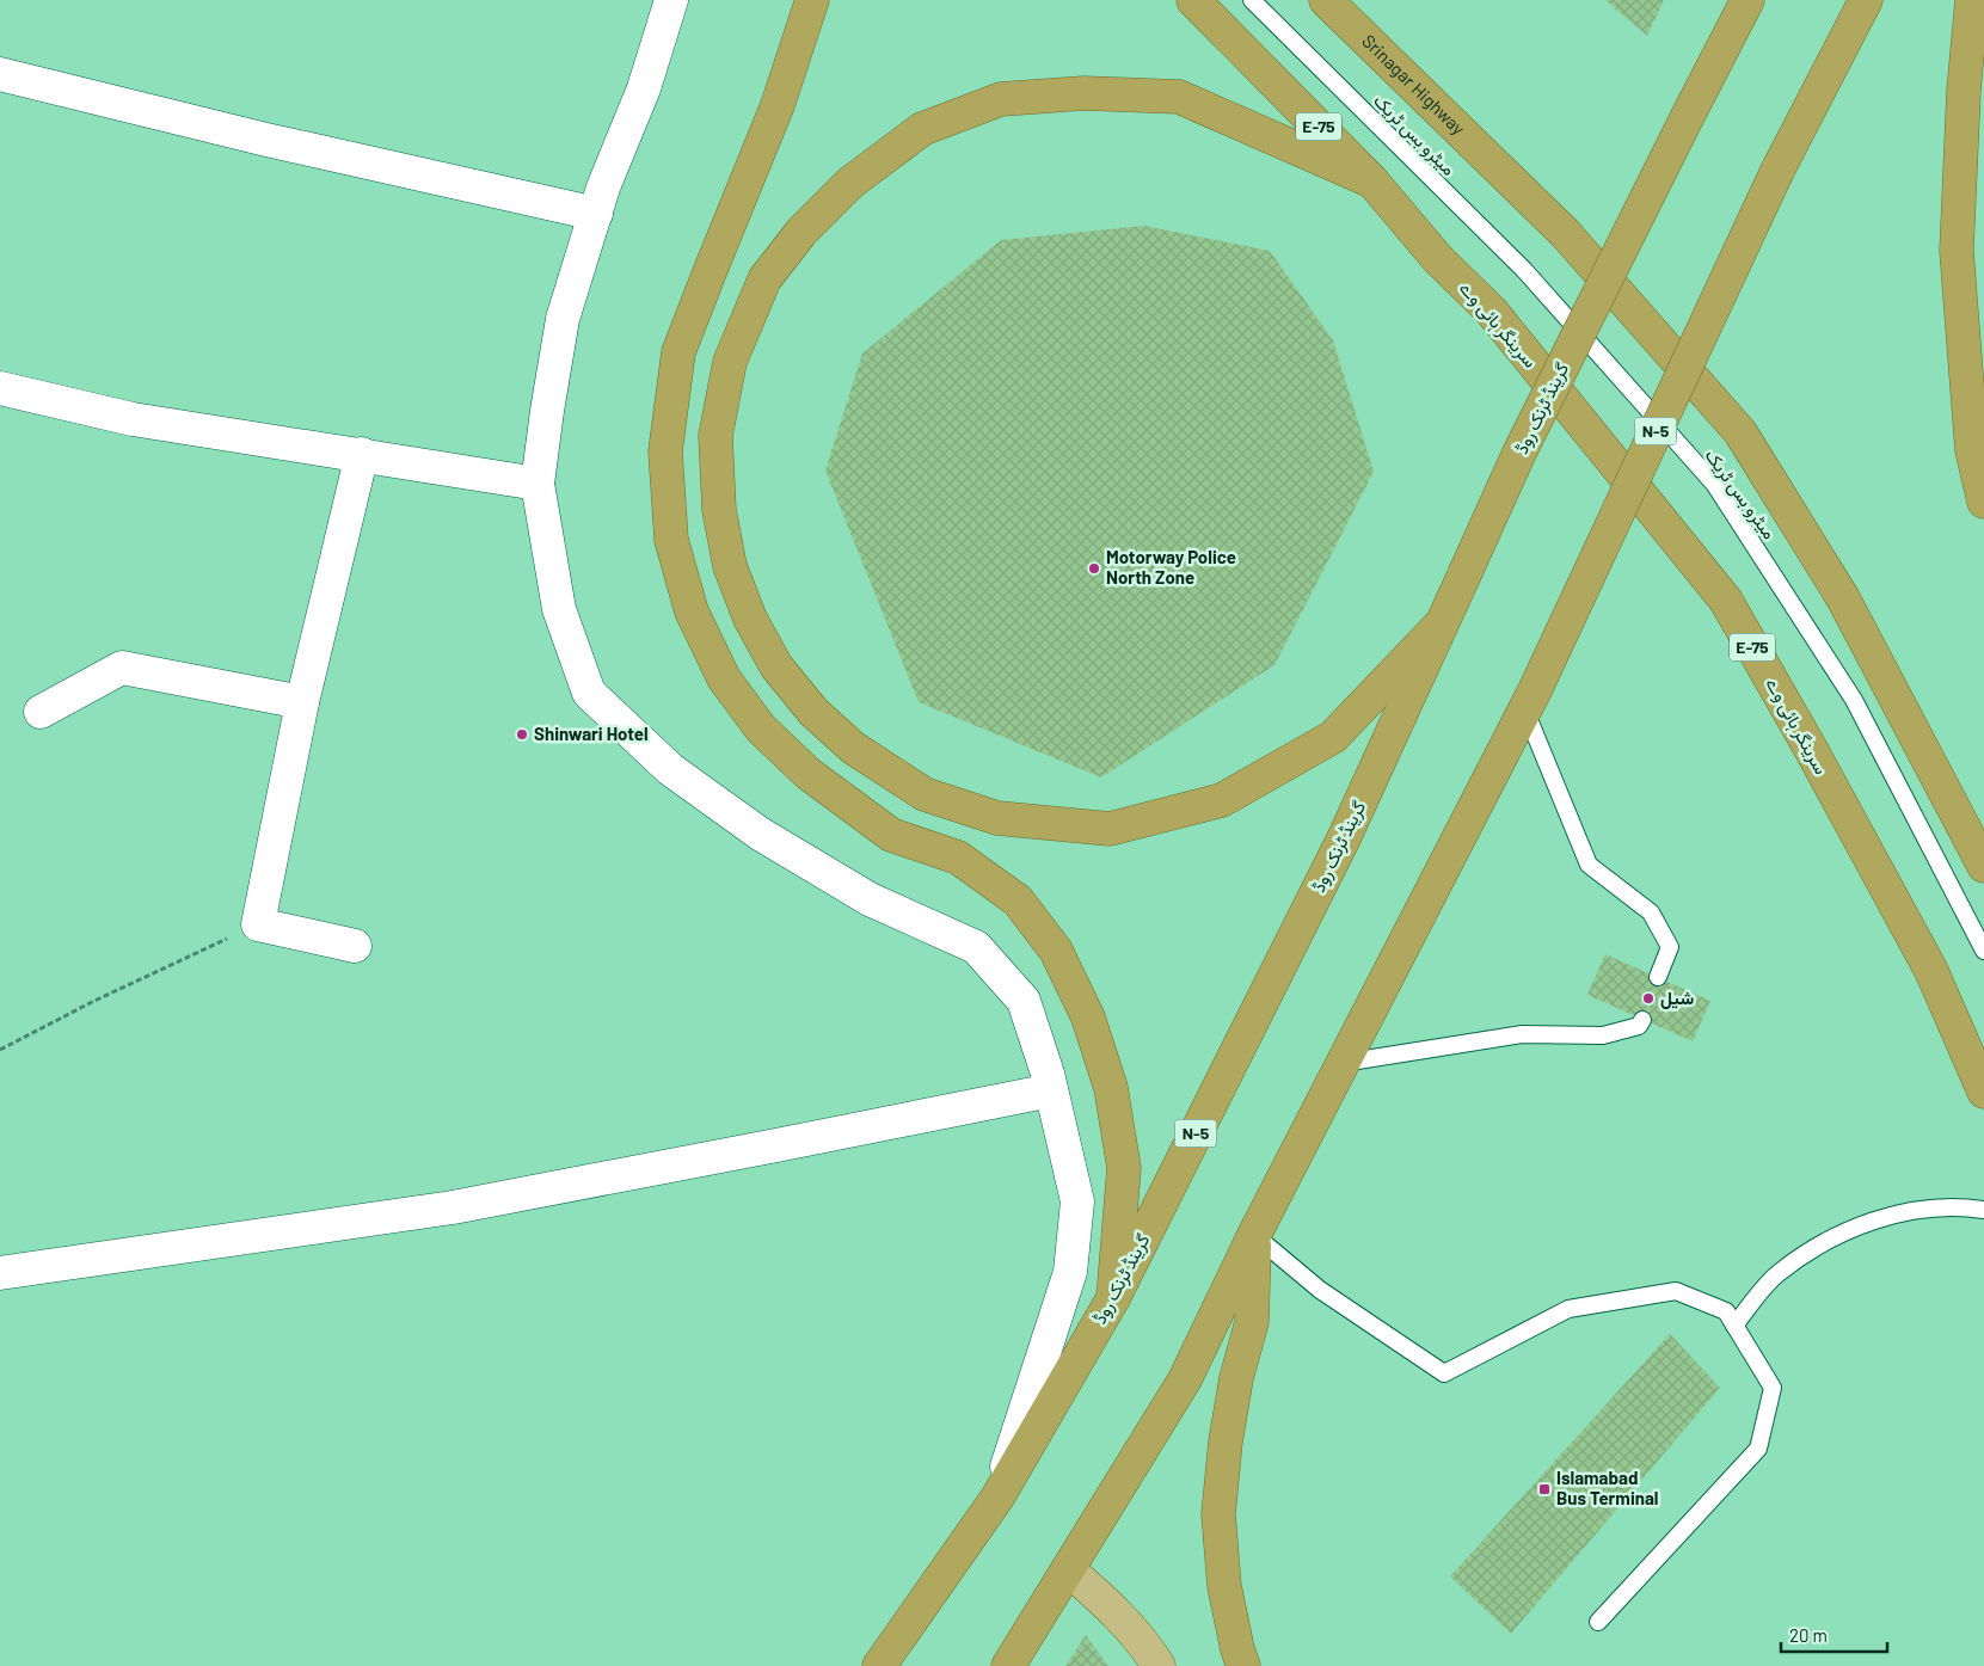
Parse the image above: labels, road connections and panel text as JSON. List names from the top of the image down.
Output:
{
  "streets": {
    "highway": [
      "Srinagar Highway",
      "E-75",
      "سرینگر ہائی وے",
      "گرینڈ ٹرنک روڈ",
      "N-5"
    ],
    "lane": ["میٹرو بس ٹریک"]
  },
  "crossings": [
    ["E-75", "سرینگر ہائی وے"]
  ],
  "places": {
    "other": ["Motorway Police North Zone", "Shinwari Hotel", "شیل"],
    "transit": ["Islamabad Bus Terminal"]
  },
  "scale_bar": "20 m"
}
